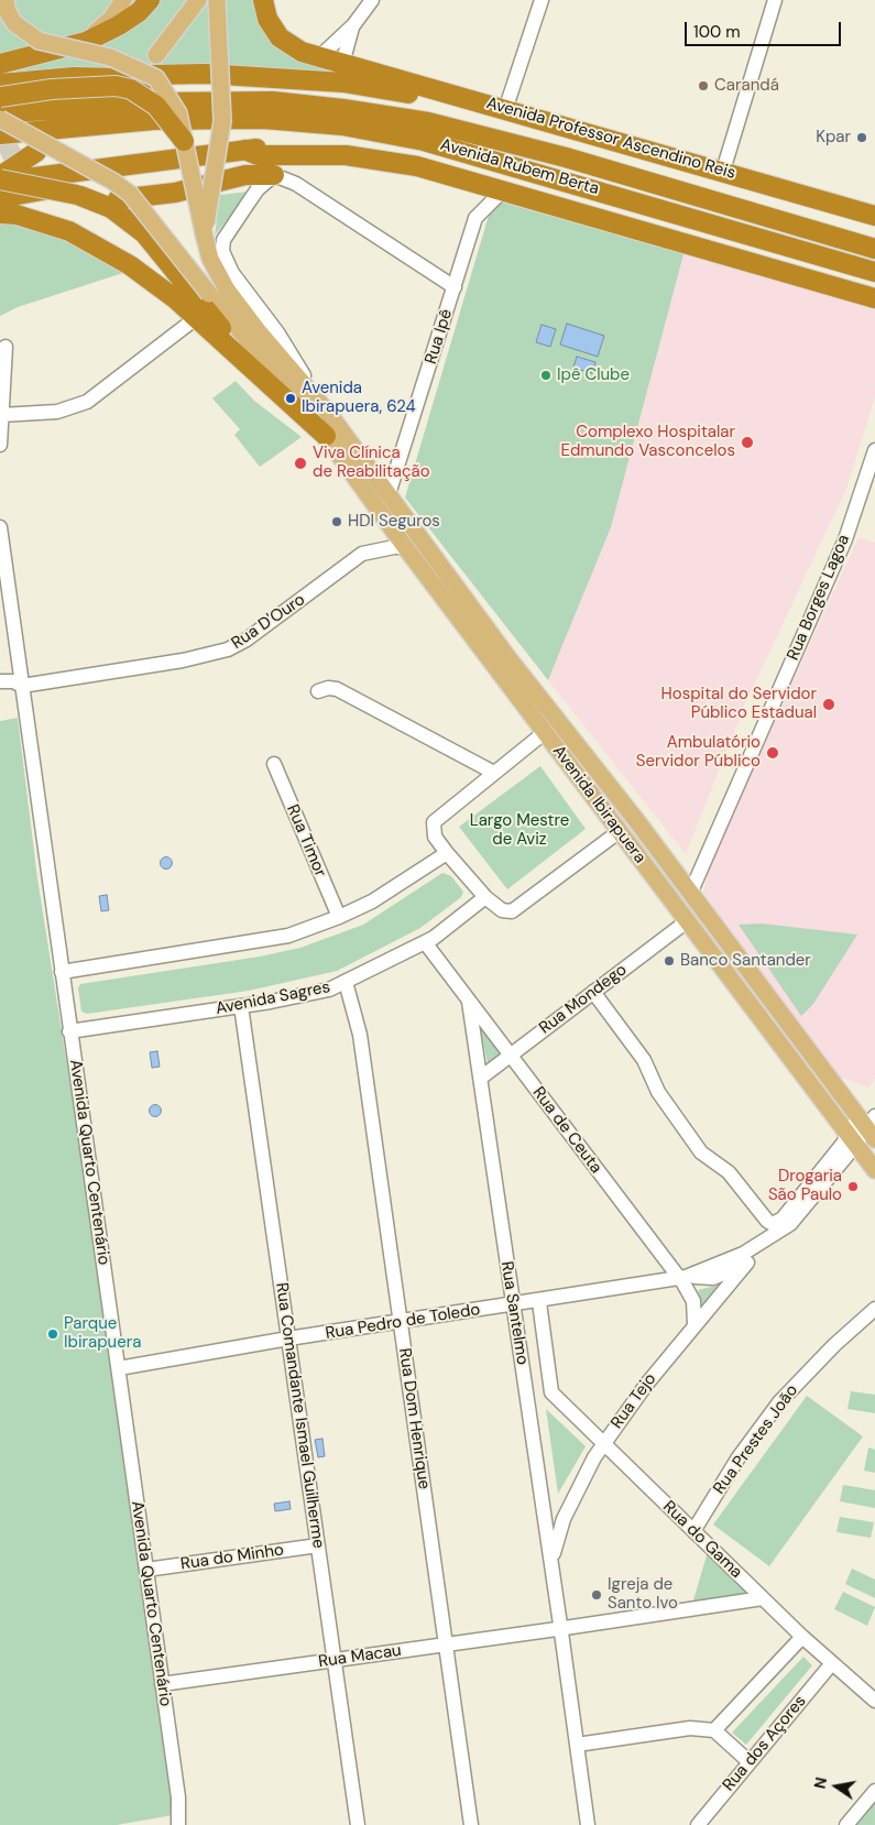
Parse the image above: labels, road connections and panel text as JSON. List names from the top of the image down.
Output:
{
  "streets": {
    "highway": ["Avenida Professor Ascendino Reis", "Avenida Rubem Berta"],
    "main road": ["Avenida Ibirapuera"],
    "street": [
      "Rua Ipê",
      "Rua Borges Lagoa",
      "Rua D'Ouro",
      "Rua Timor",
      "Avenida Sagres",
      "Rua Mondego",
      "Rua de Ceuta",
      "Avenida Quarto Centenário",
      "Rua Santelmo",
      "Rua Pedro de Toledo",
      "Rua Tejo",
      "Rua Comandante Ismael Guilherme",
      "Rua Dom Henrique",
      "Rua Prestes João",
      "Rua do Gama",
      "Rua do Minho",
      "Rua Macau",
      "Rua dos Açores"
    ]
  },
  "crossings": [
    ["Rua Ipê", "Avenida Ibirapuera"],
    ["Rua Borges Lagoa", "Avenida Ibirapuera"],
    ["Rua D'Ouro", "Avenida Ibirapuera"],
    ["Rua D'Ouro", "Avenida Quarto Centenário"],
    ["Avenida Ibirapuera", "Rua Mondego"],
    ["Avenida Ibirapuera", "Rua Pedro de Toledo"],
    ["Avenida Sagres", "Rua de Ceuta"],
    ["Avenida Sagres", "Avenida Quarto Centenário"],
    ["Avenida Sagres", "Rua Comandante Ismael Guilherme"],
    ["Avenida Sagres", "Rua Dom Henrique"],
    ["Rua Mondego", "Rua de Ceuta"],
    ["Rua Mondego", "Rua Santelmo"],
    ["Rua de Ceuta", "Rua Santelmo"],
    ["Rua de Ceuta", "Rua Pedro de Toledo"],
    ["Rua de Ceuta", "Rua Tejo"],
    ["Avenida Quarto Centenário", "Rua Pedro de Toledo"],
    ["Avenida Quarto Centenário", "Rua do Minho"],
    ["Avenida Quarto Centenário", "Rua Macau"],
    ["Rua Santelmo", "Rua Pedro de Toledo"],
    ["Rua Santelmo", "Rua Tejo"],
    ["Rua Santelmo", "Rua Macau"],
    ["Rua Pedro de Toledo", "Rua Tejo"],
    ["Rua Pedro de Toledo", "Rua Comandante Ismael Guilherme"],
    ["Rua Pedro de Toledo", "Rua Dom Henrique"],
    ["Rua Tejo", "Rua do Gama"],
    ["Rua Comandante Ismael Guilherme", "Rua do Minho"],
    ["Rua Comandante Ismael Guilherme", "Rua Macau"],
    ["Rua Dom Henrique", "Rua Macau"],
    ["Rua Prestes João", "Rua do Gama"],
    ["Rua do Gama", "Rua Macau"],
    ["Rua do Gama", "Rua dos Açores"]
  ],
  "parks": ["Largo Mestre de Aviz"],
  "places": [
    "Carandá",
    "Kpar",
    "Ipê Clube",
    "Avenida Ibirapuera, 624",
    "Complexo Hospitalar Edmundo Vasconcelos",
    "Viva Clínica de Reabilitação",
    "HDI Seguros",
    "Hospital do Servidor Público Estadual",
    "Ambulatório Servidor Público",
    "Banco Santander",
    "Drogaria São Paulo",
    "Parque Ibirapuera",
    "Igreja de Santo Ivo"
  ],
  "scale_bar": "100 m",
  "north": "left"
}
